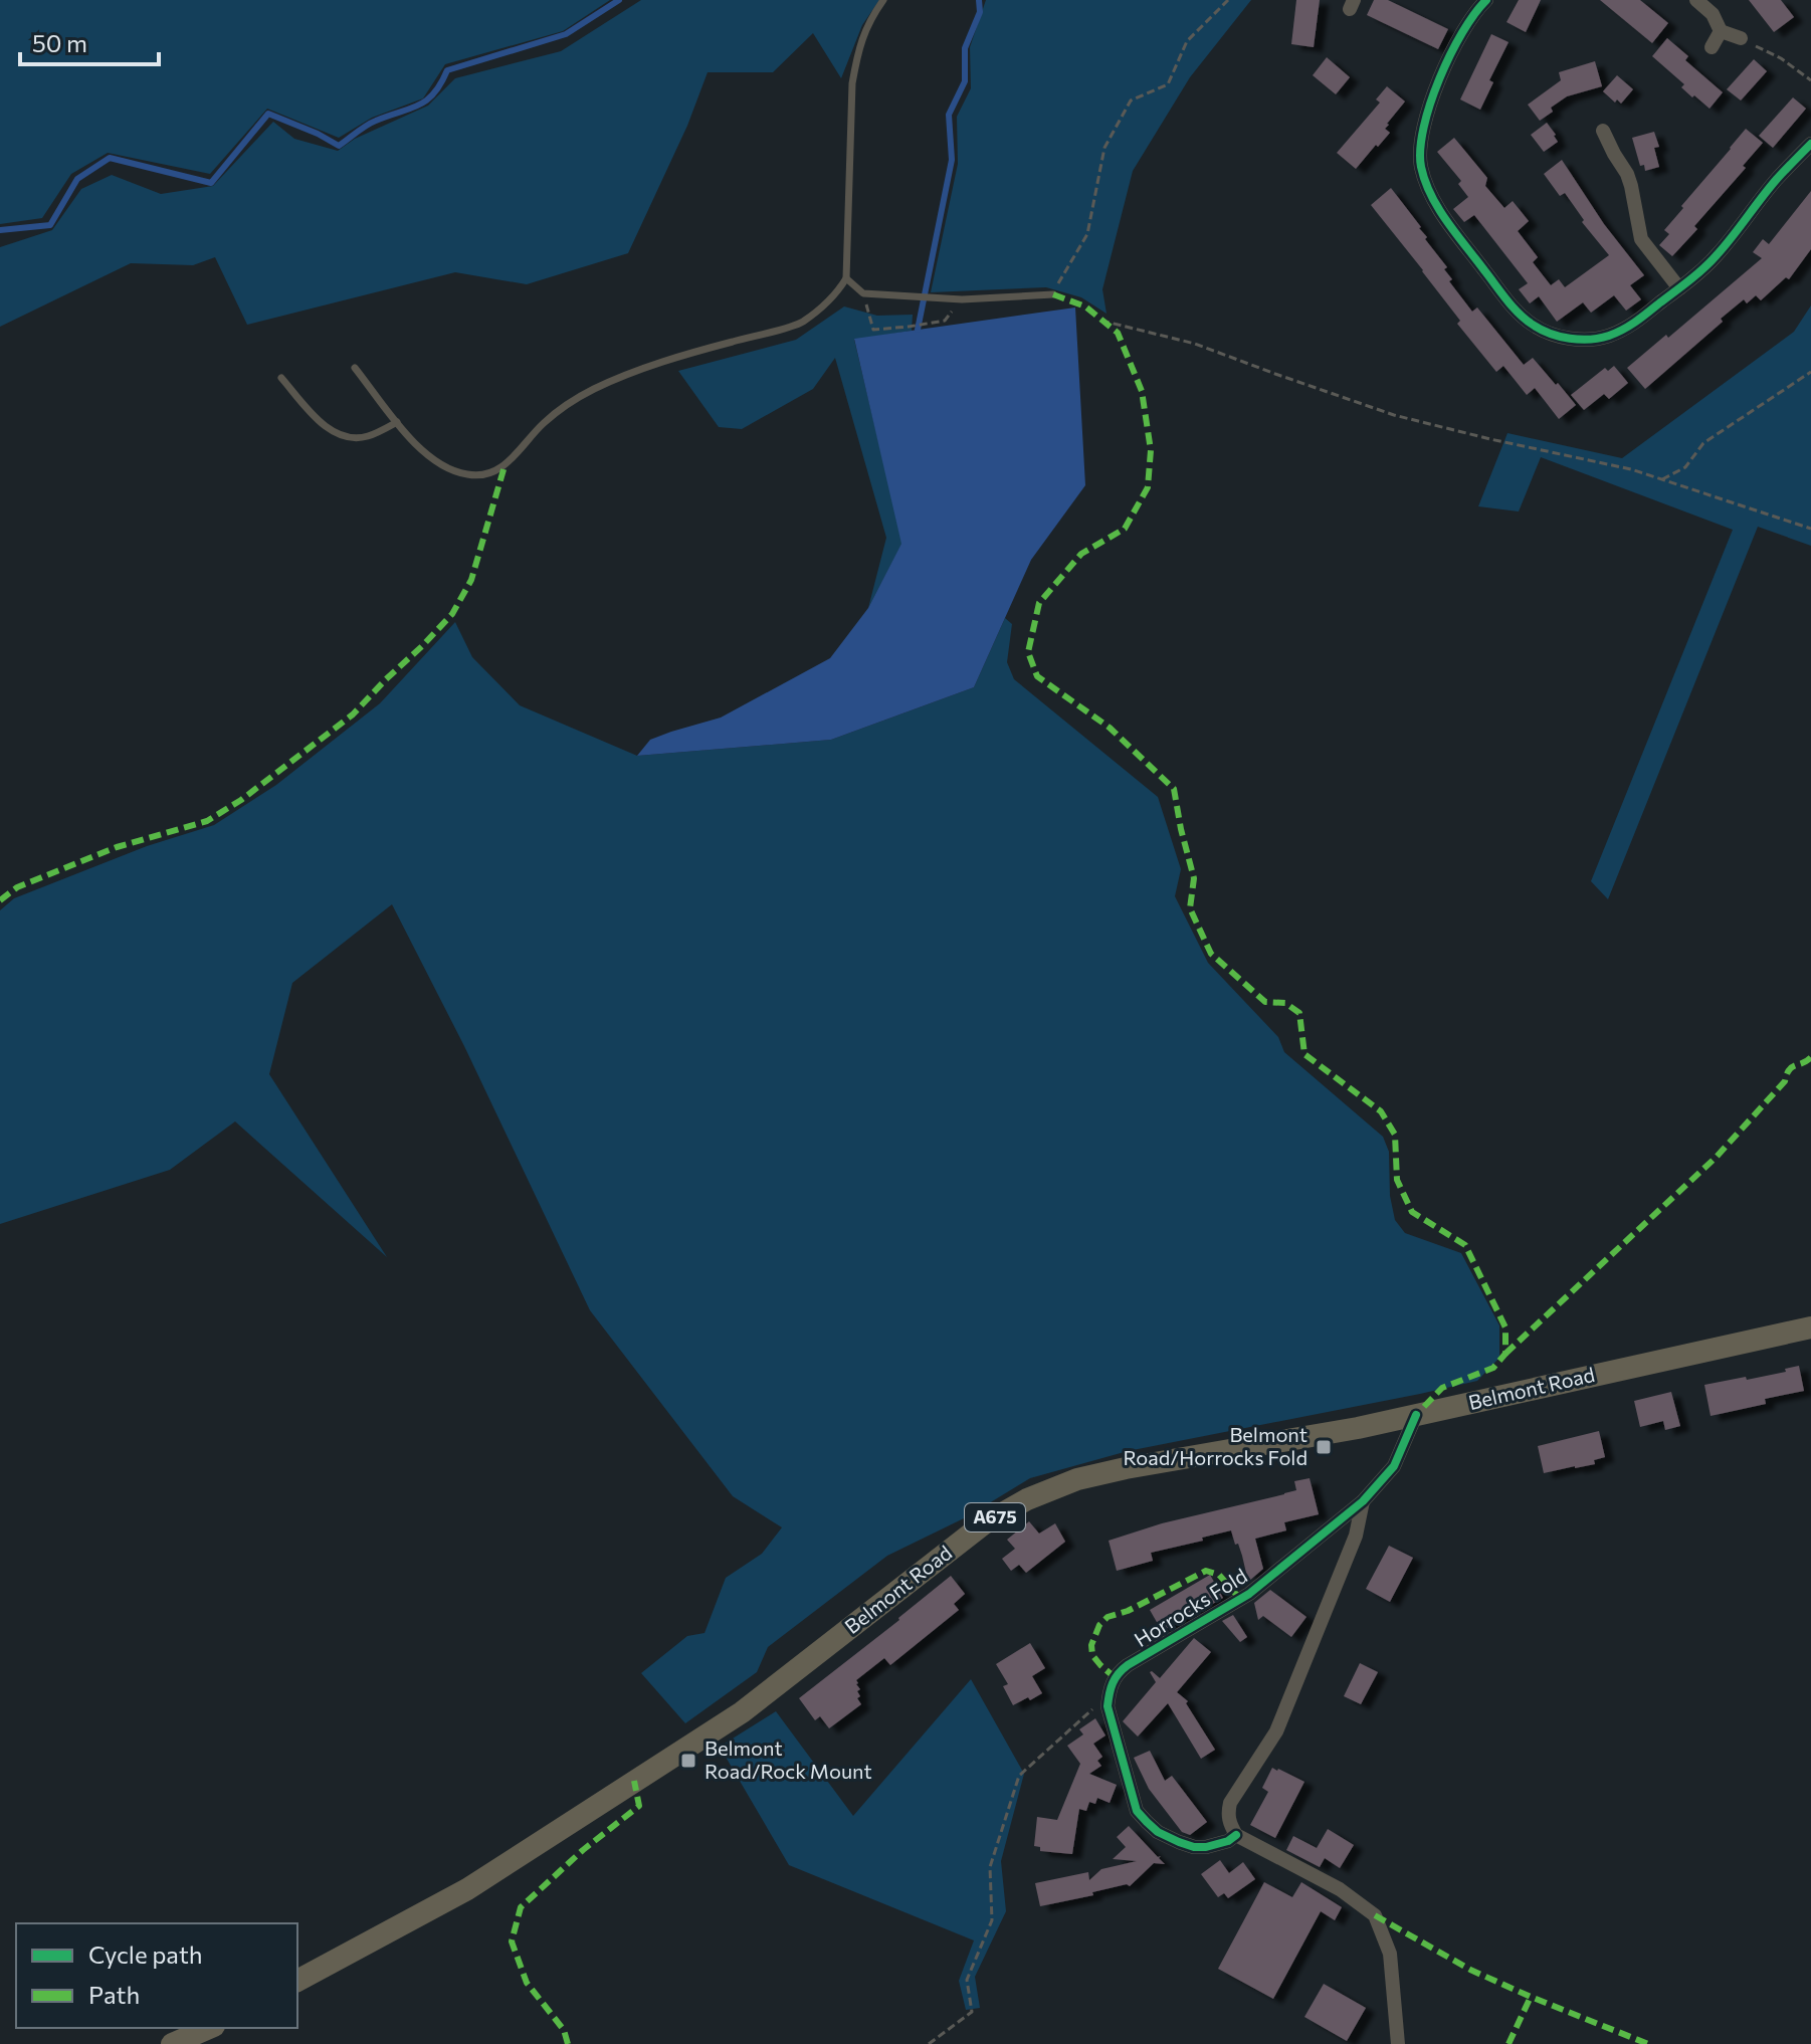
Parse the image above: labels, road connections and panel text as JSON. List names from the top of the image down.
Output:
{
  "streets": {
    "main road": ["Belmont Road", "A675"],
    "street": ["Horrocks Fold"]
  },
  "crossings": [
    ["Belmont Road", "Horrocks Fold"]
  ],
  "places": {
    "transit": ["Belmont Road/Horrocks Fold", "Belmont Road/Rock Mount"]
  },
  "legend": ["Cycle path", "Path"],
  "scale_bar": "50 m"
}
